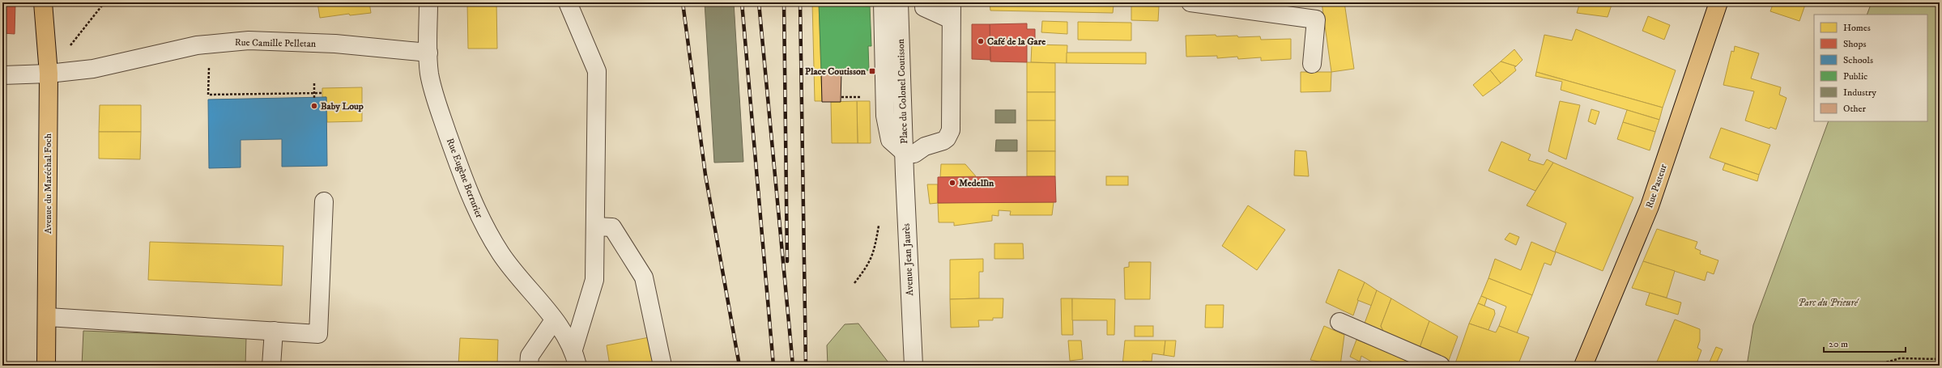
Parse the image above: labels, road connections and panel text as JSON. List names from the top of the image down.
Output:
{
  "streets": {
    "main road": ["Avenue du Maréchal Foch", "Rue Pasteur"],
    "street": [
      "Rue Camille Pelletan",
      "Place du Colonel Coutisson",
      "Rue Eugène Berrurier",
      "Avenue Jean Jaurès"
    ]
  },
  "crossings": [
    ["Rue Camille Pelletan", "Rue Eugène Berrurier"],
    ["Rue Camille Pelletan", "Avenue du Maréchal Foch"],
    ["Place du Colonel Coutisson", "Avenue Jean Jaurès"]
  ],
  "parks": ["Parc du Prieuré"],
  "places": {
    "other": ["Café de la Gare", "Baby Loup", "Medellìn"],
    "transit": ["Place Coutisson"]
  },
  "legend": [
    "Homes",
    "Shops",
    "Schools",
    "Public",
    "Industry",
    "Other"
  ],
  "scale_bar": "20 m"
}
